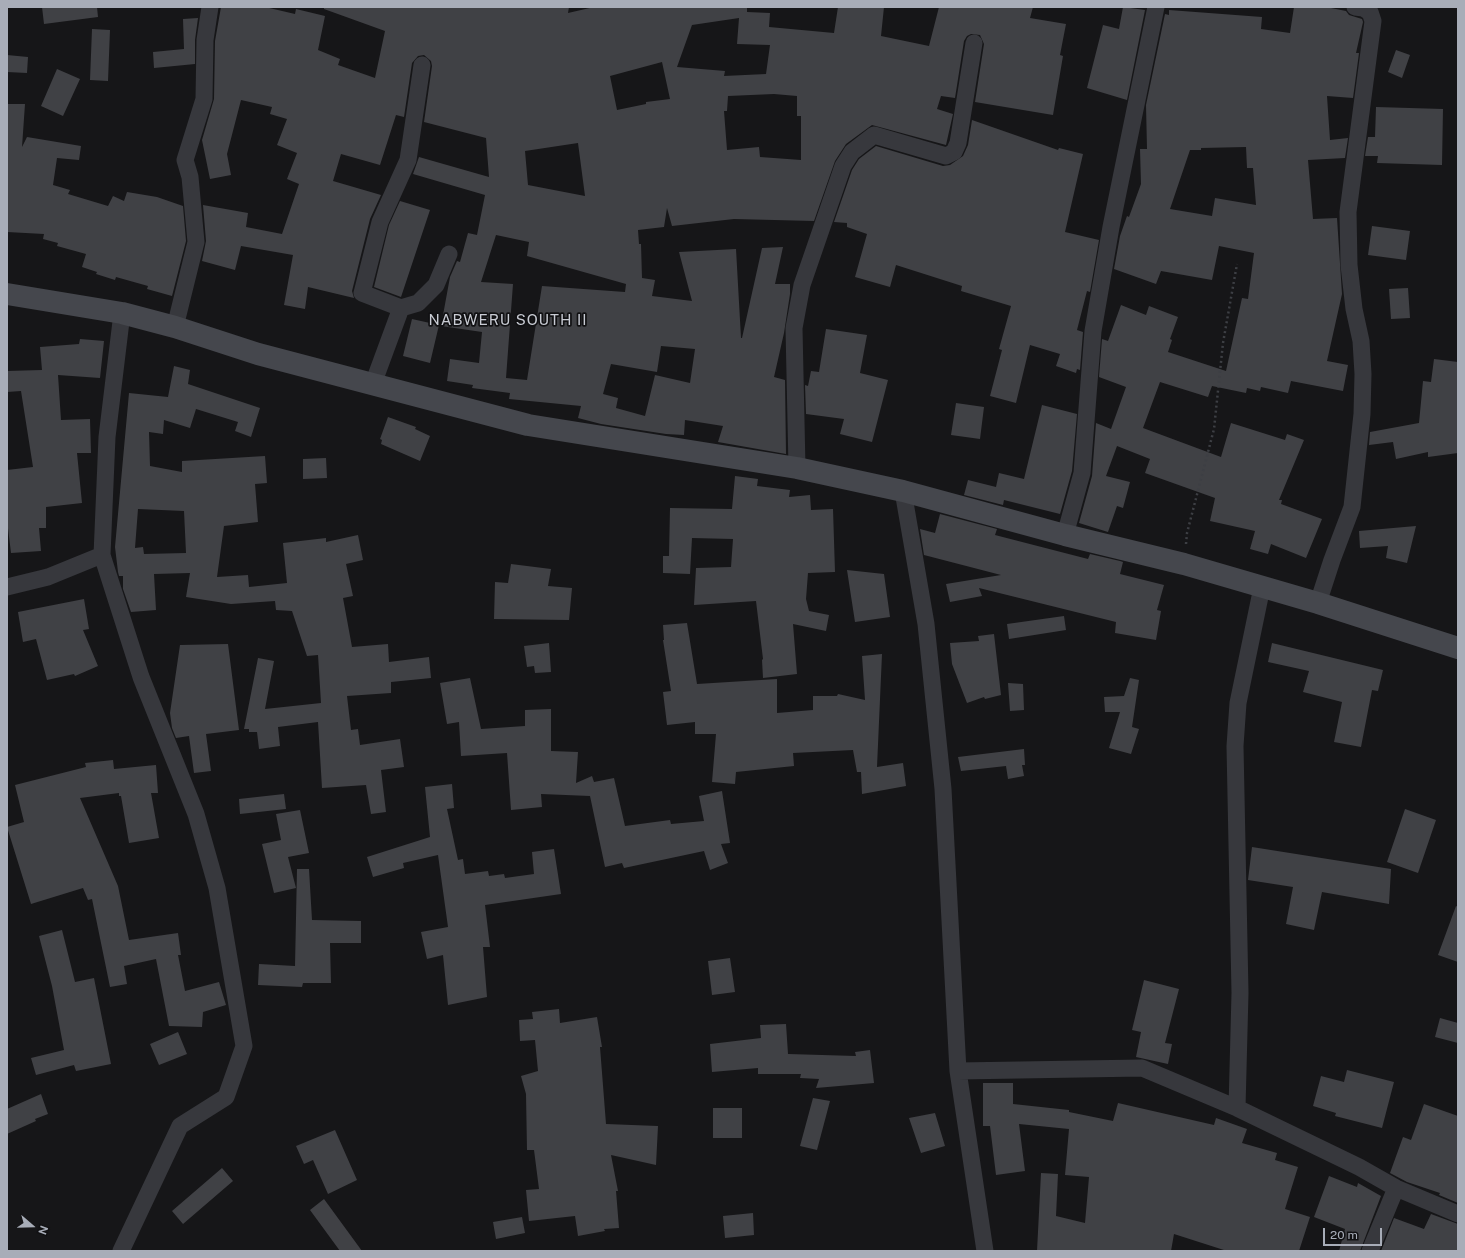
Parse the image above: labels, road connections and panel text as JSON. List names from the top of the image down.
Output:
{
  "districts": ["NABWERU SOUTH II"],
  "scale_bar": "20 m",
  "north": "right"
}
